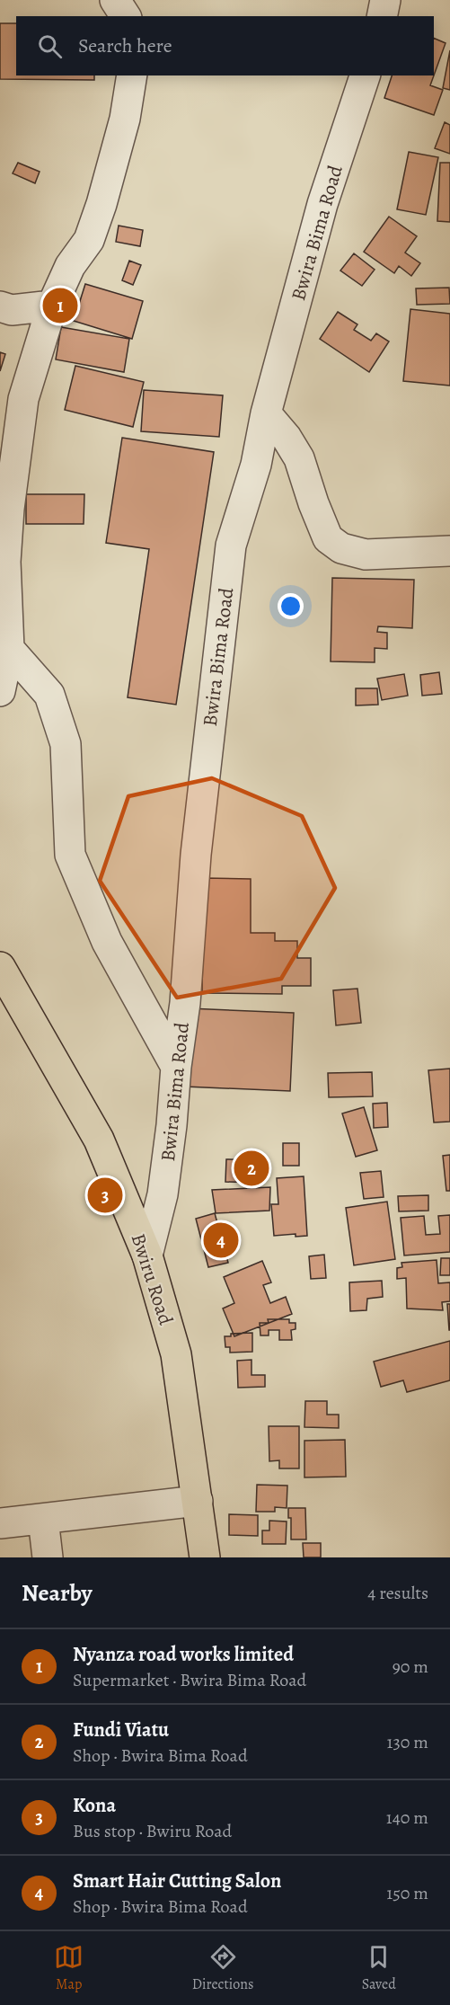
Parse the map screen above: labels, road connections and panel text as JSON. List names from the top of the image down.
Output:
{
  "streets": {
    "main road": ["Bwiru Road"],
    "street": ["Bwira Bima Road"]
  },
  "crossings": [
    ["Bwira Bima Road", "Bwiru Road"]
  ],
  "page": {
    "search": "Search here",
    "pins": [
      "1",
      "2",
      "3",
      "4"
    ],
    "heading": ["Nearby", "4 results"],
    "list": [
      {
        "mark": "1",
        "name": "Nyanza road works limited",
        "note": "Supermarket · Bwira Bima Road",
        "value": "90 m"
      },
      {
        "mark": "2",
        "name": "Fundi Viatu",
        "note": "Shop · Bwira Bima Road",
        "value": "130 m"
      },
      {
        "mark": "3",
        "name": "Kona",
        "note": "Bus stop · Bwiru Road",
        "value": "140 m"
      },
      {
        "mark": "4",
        "name": "Smart Hair Cutting Salon",
        "note": "Shop · Bwira Bima Road",
        "value": "150 m"
      }
    ],
    "nav": ["Map", "Directions", "Saved"]
  }
}
